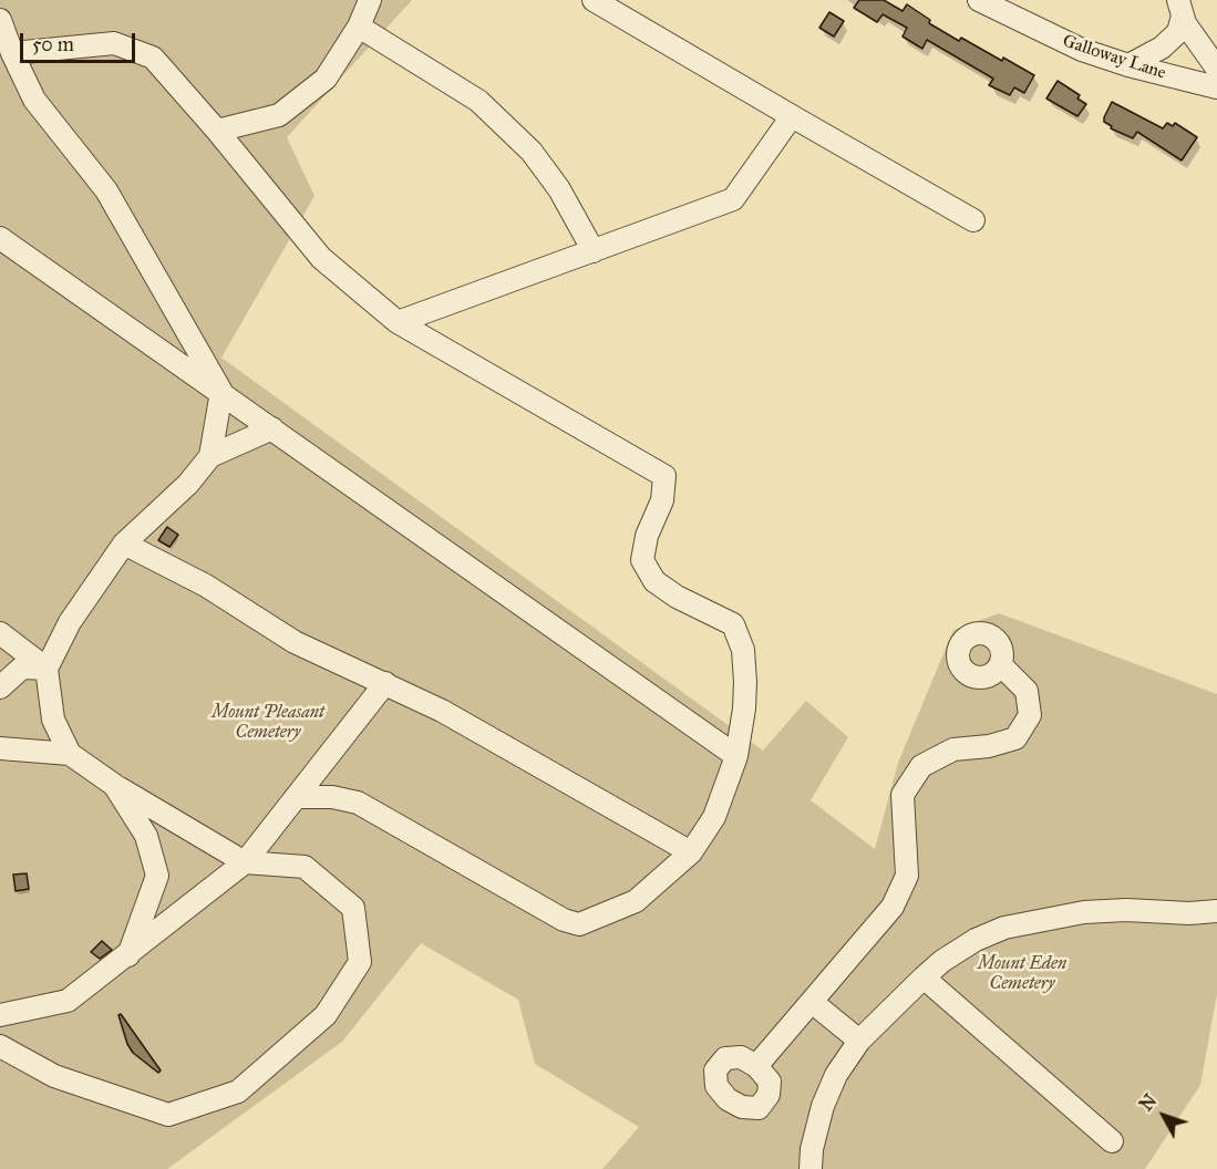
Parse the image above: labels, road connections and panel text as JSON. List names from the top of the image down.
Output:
{
  "streets": {
    "street": ["Galloway Lane"]
  },
  "parks": ["Mount Pleasant Cemetery", "Mount Eden Cemetery"],
  "scale_bar": "50 m",
  "north": "top left"
}
